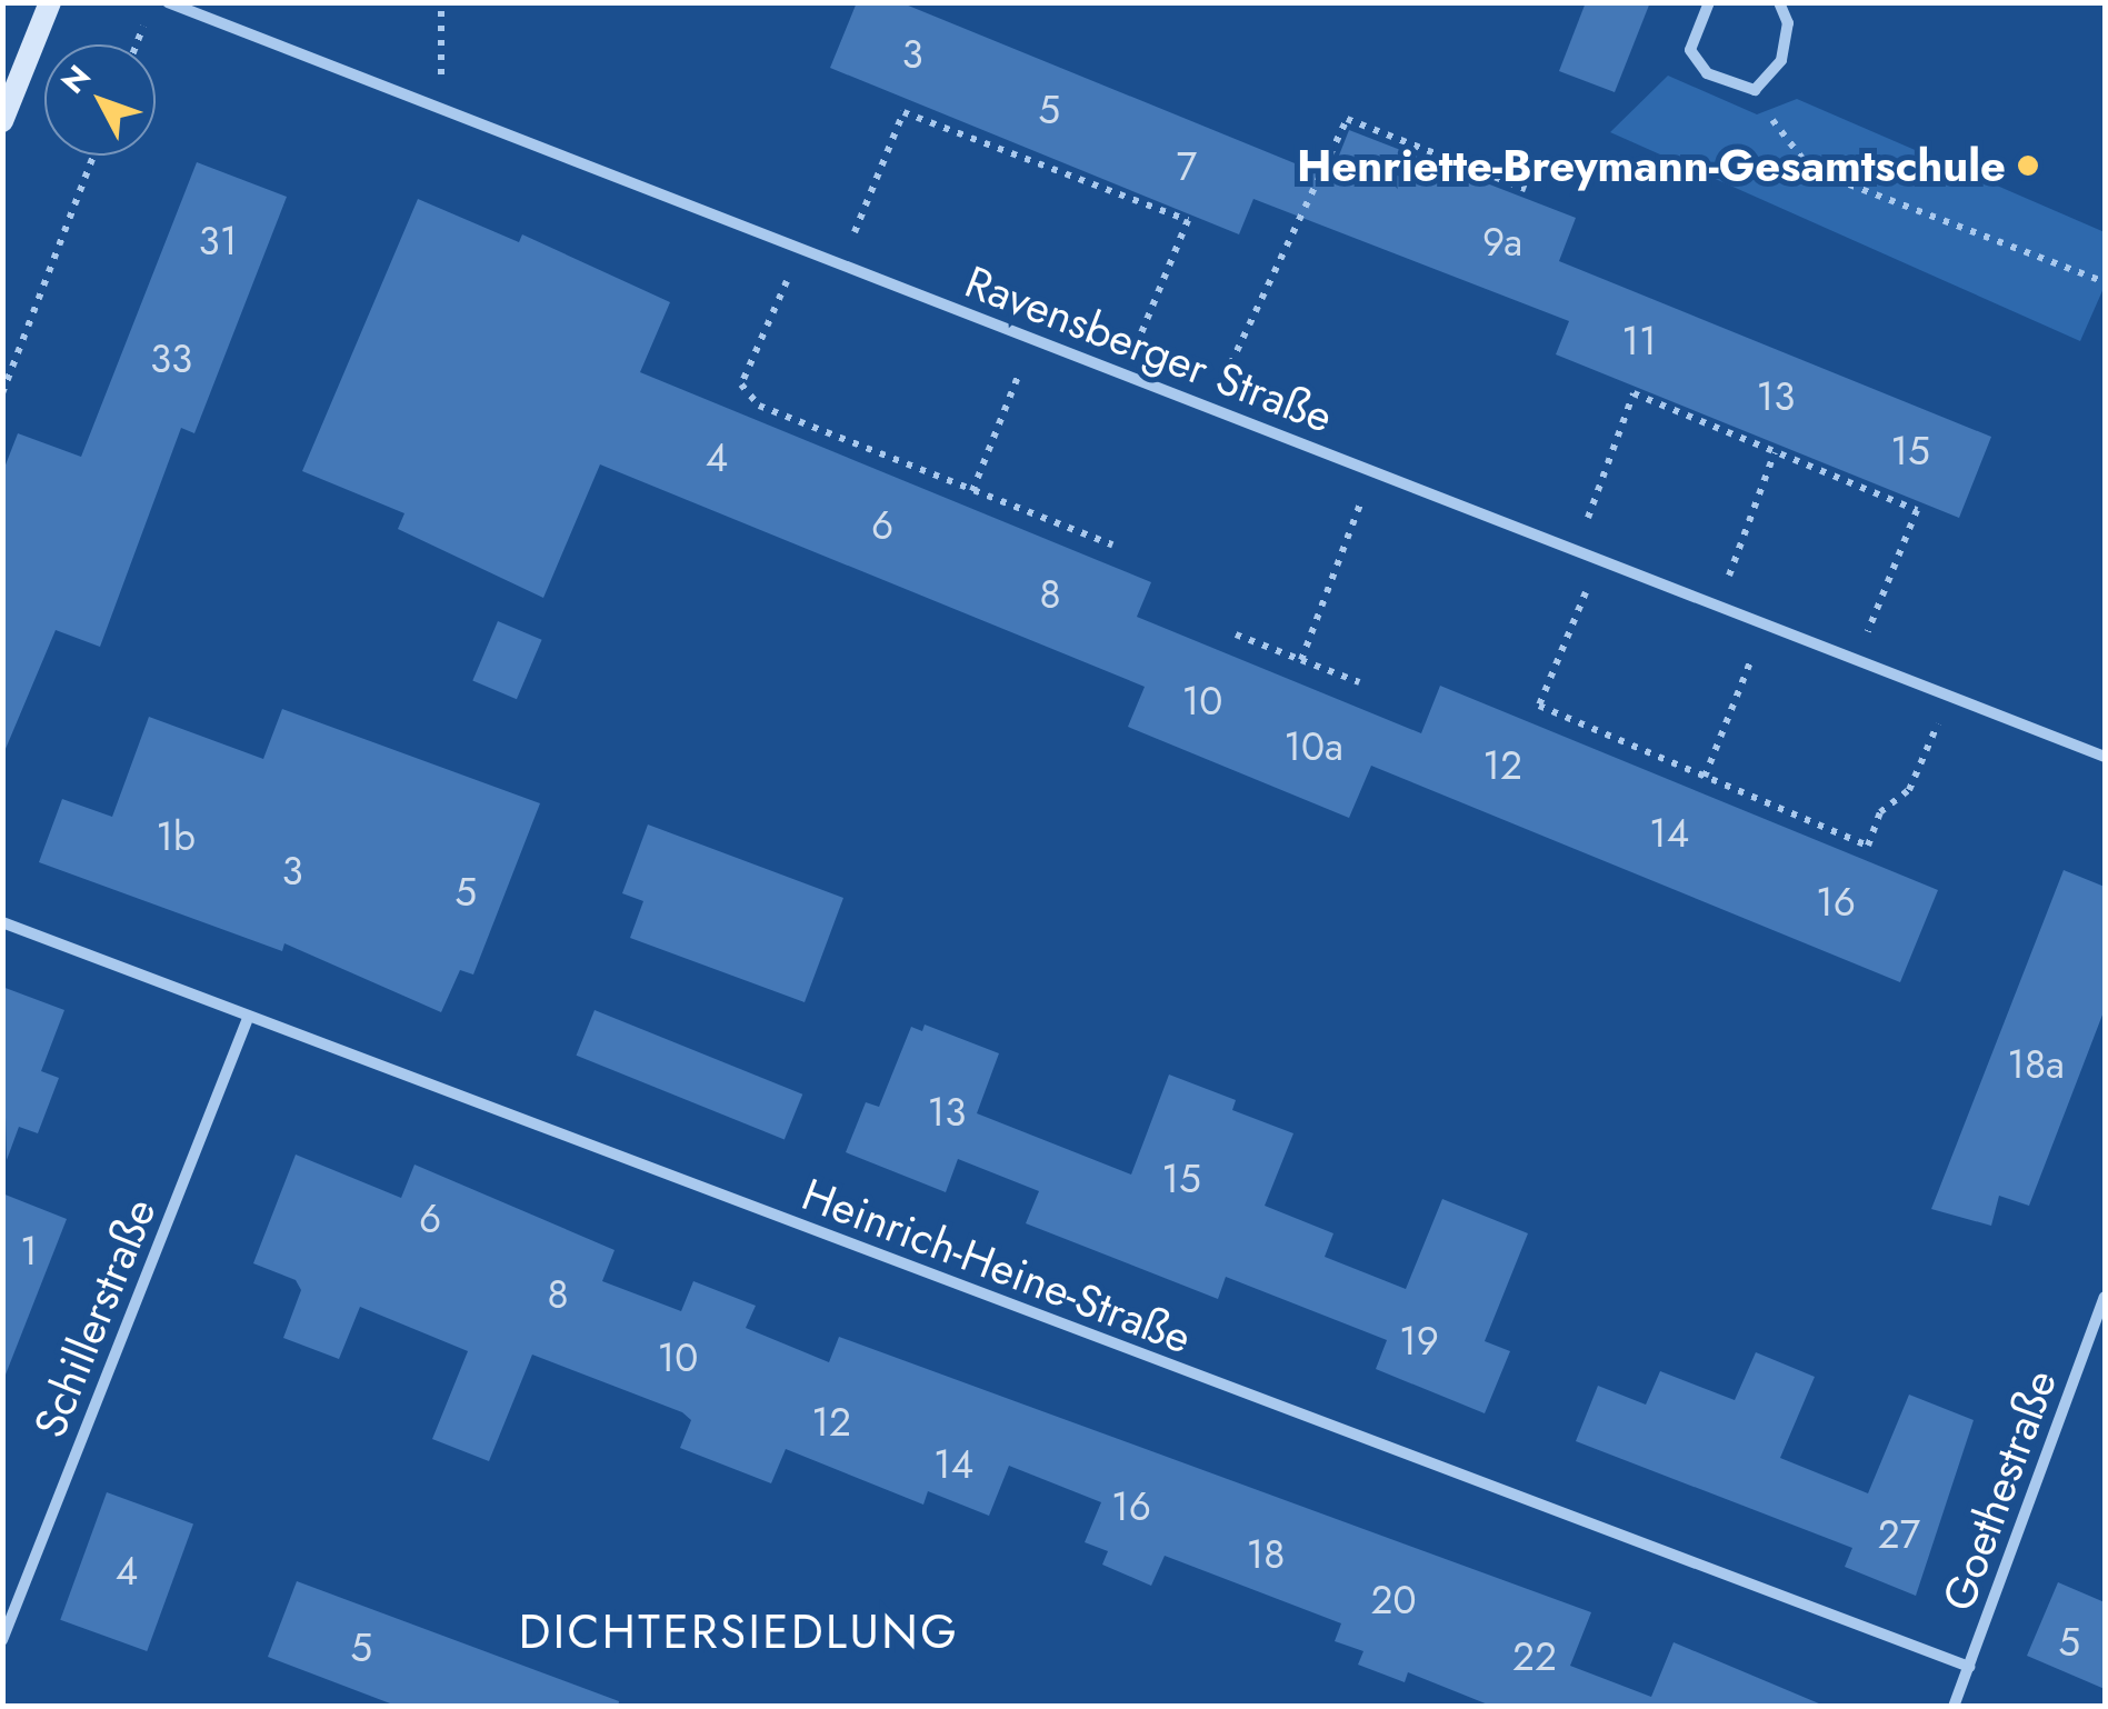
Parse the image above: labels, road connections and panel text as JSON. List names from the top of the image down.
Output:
{
  "streets": {
    "street": [
      "Ravensberger Straße",
      "Heinrich-Heine-Straße",
      "Schillerstraße",
      "Goethestraße"
    ]
  },
  "crossings": [
    ["Heinrich-Heine-Straße", "Schillerstraße"],
    ["Heinrich-Heine-Straße", "Goethestraße"]
  ],
  "districts": ["DICHTERSIEDLUNG"],
  "places": ["Henriette-Breymann-Gesamtschule"],
  "house_numbers": [
    "3",
    "5",
    "7",
    "31",
    "9a",
    "11",
    "33",
    "13",
    "15",
    "4",
    "6",
    "8",
    "10",
    "10a",
    "12",
    "14",
    "1b",
    "3",
    "5",
    "16",
    "18a",
    "13",
    "15",
    "6",
    "1",
    "8",
    "19",
    "10",
    "12",
    "14",
    "16",
    "27",
    "18",
    "4",
    "20",
    "5",
    "5",
    "22"
  ],
  "north": "top left"
}
